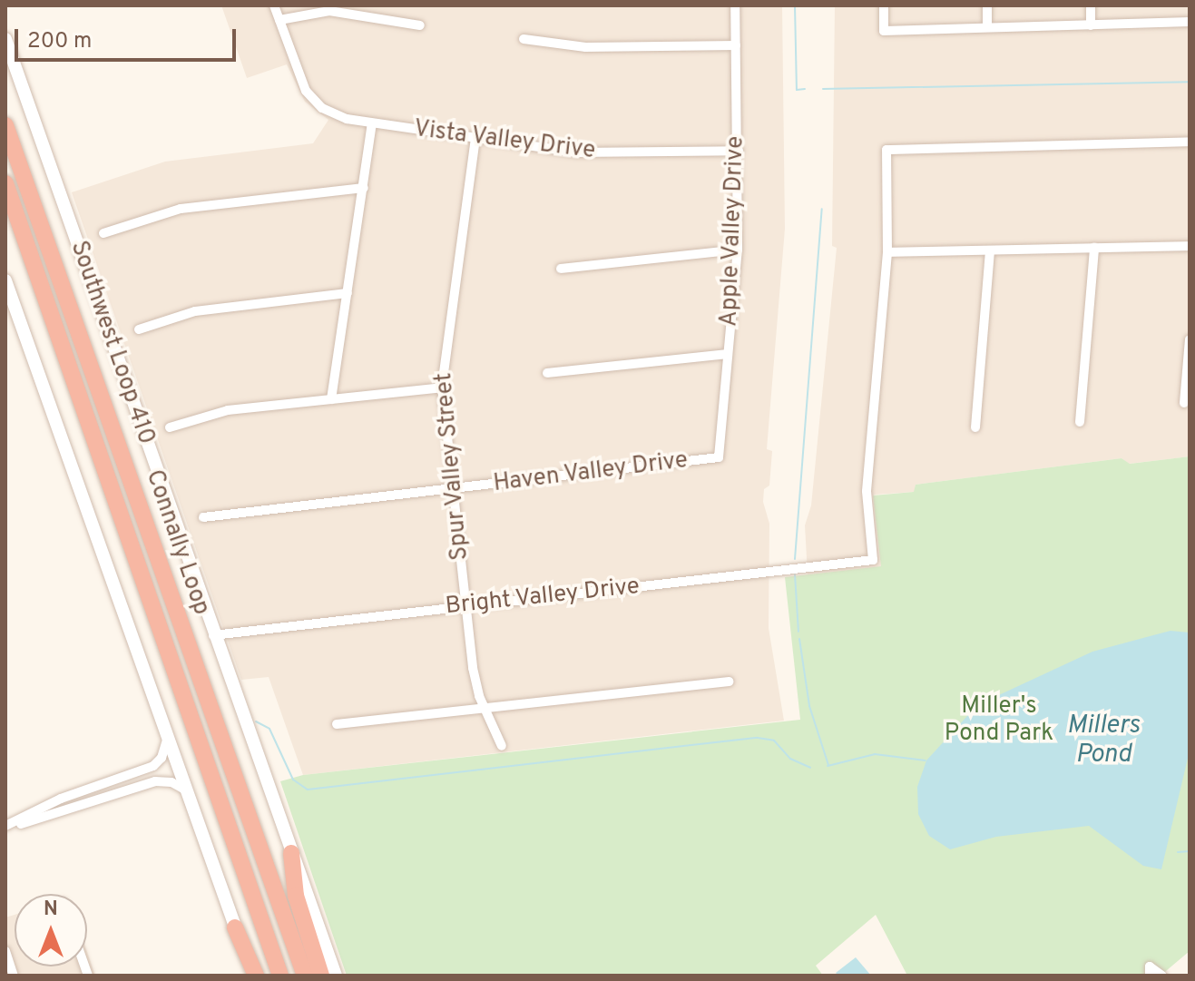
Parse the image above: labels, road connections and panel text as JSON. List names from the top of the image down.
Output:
{
  "streets": {
    "highway": ["Connally Loop"],
    "main road": ["Southwest Loop 410"],
    "street": [
      "Vista Valley Drive",
      "Apple Valley Drive",
      "Spur Valley Street",
      "Haven Valley Drive",
      "Bright Valley Drive"
    ]
  },
  "crossings": [
    ["Vista Valley Drive", "Apple Valley Drive"],
    ["Vista Valley Drive", "Spur Valley Street"],
    ["Apple Valley Drive", "Haven Valley Drive"],
    ["Southwest Loop 410", "Bright Valley Drive"],
    ["Spur Valley Street", "Haven Valley Drive"],
    ["Spur Valley Street", "Bright Valley Drive"]
  ],
  "water": ["Millers Pond"],
  "parks": ["Miller's Pond Park"],
  "scale_bar": "200 m",
  "north": "top"
}
